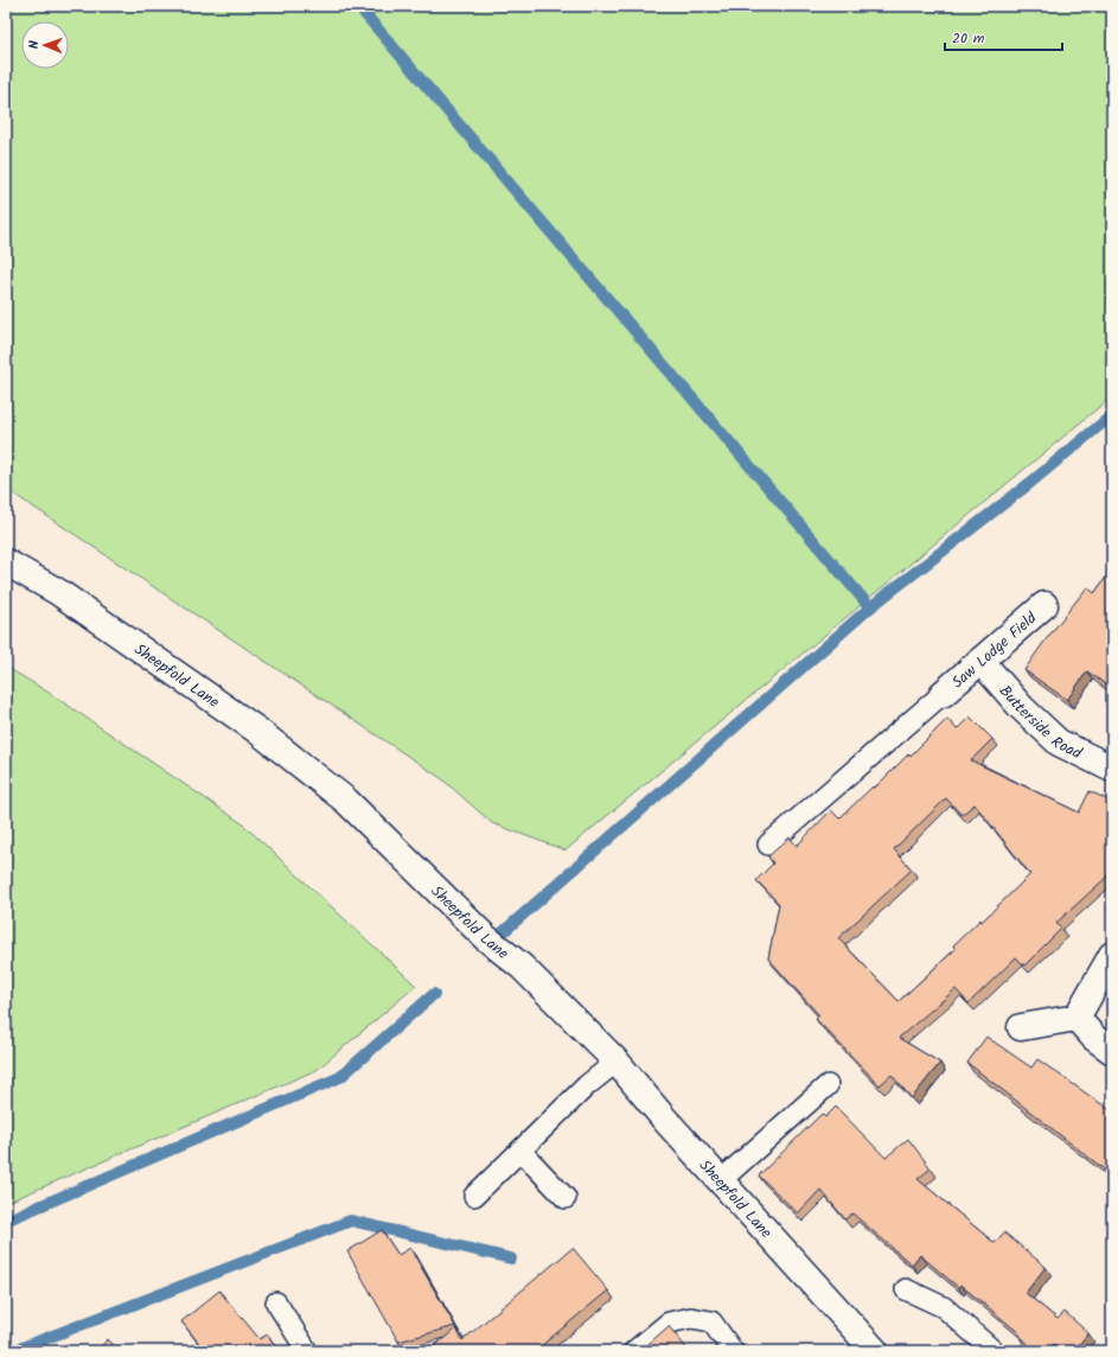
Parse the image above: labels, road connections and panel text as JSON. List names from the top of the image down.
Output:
{
  "streets": {
    "street": ["Saw Lodge Field", "Sheepfold Lane", "Butterside Road"]
  },
  "crossings": [
    ["Saw Lodge Field", "Butterside Road"]
  ],
  "scale_bar": "20 m",
  "north": "left"
}
